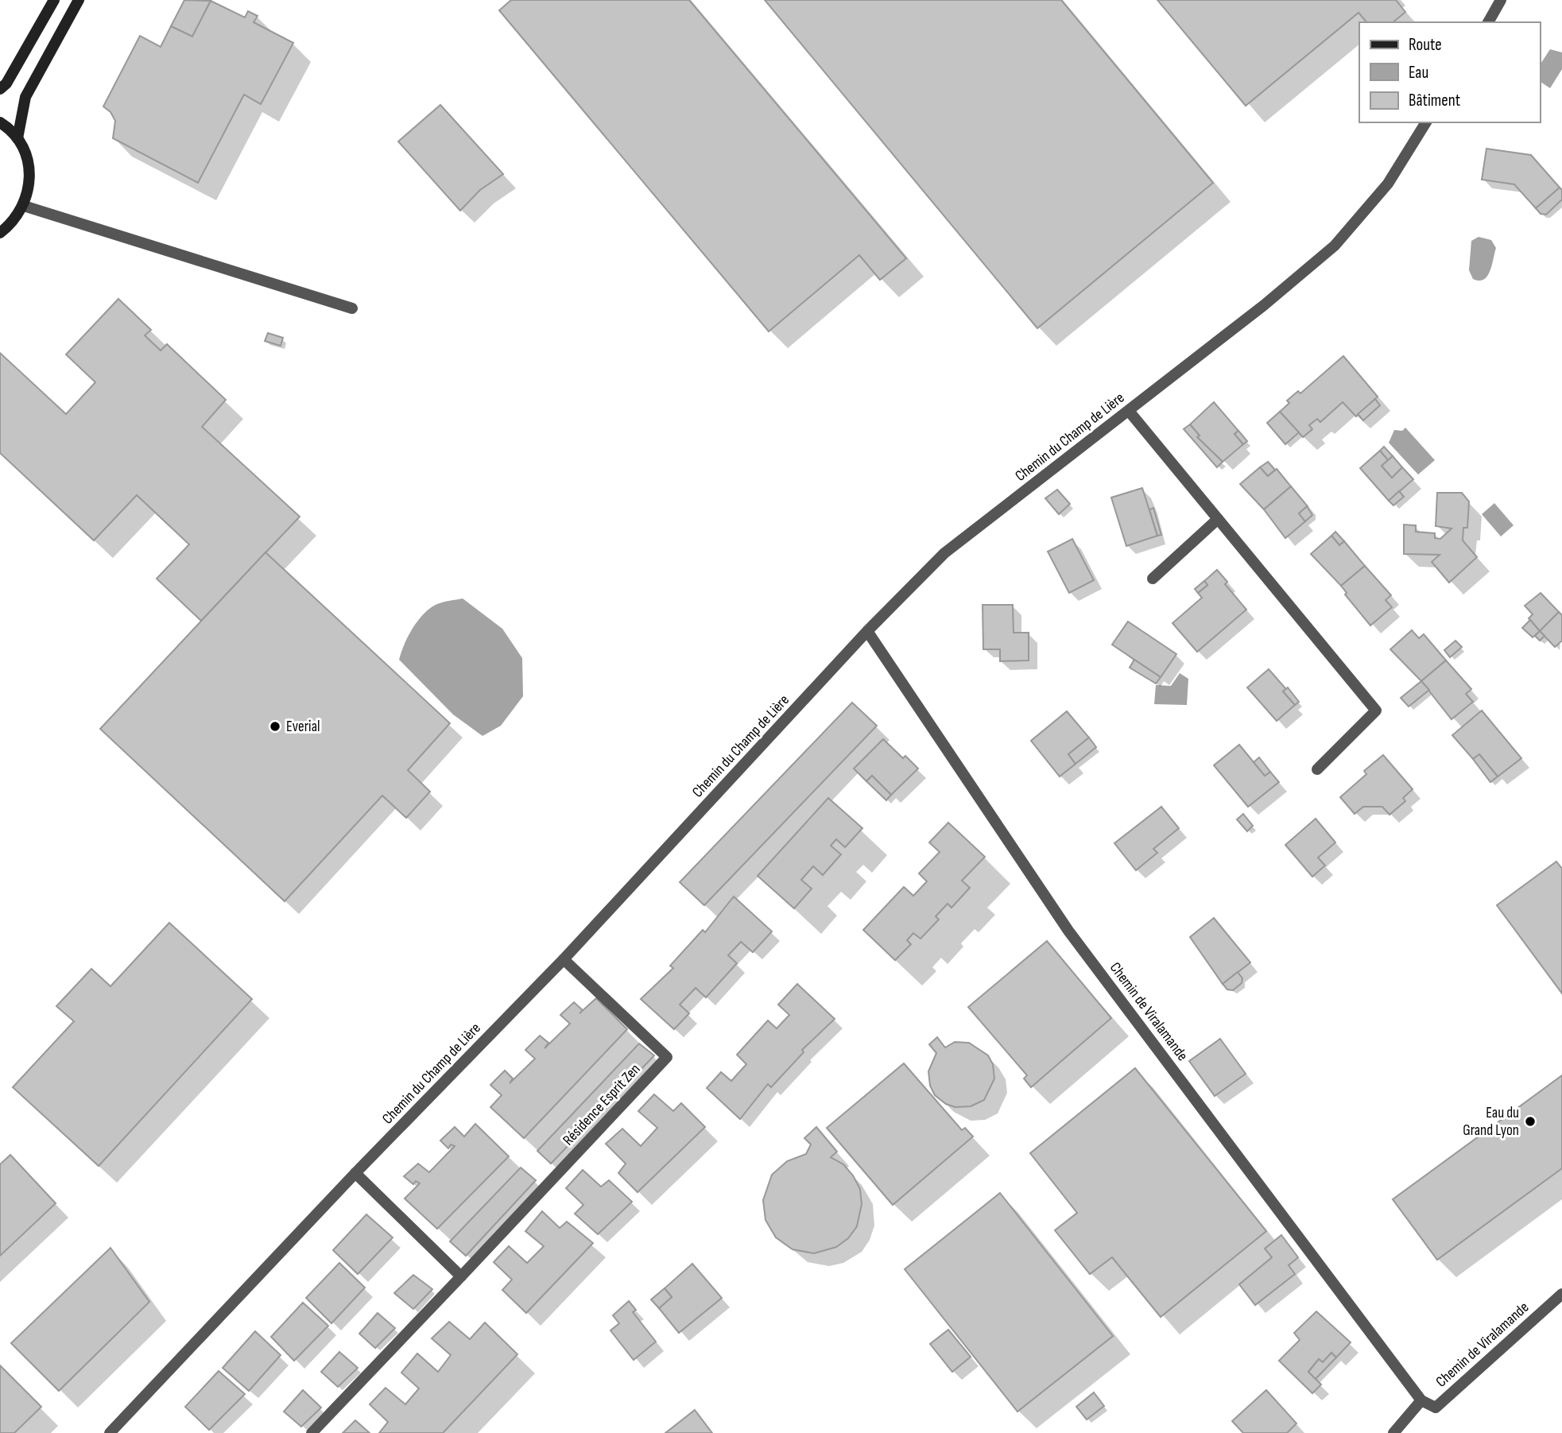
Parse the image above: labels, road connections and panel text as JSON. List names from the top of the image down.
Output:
{
  "streets": {
    "street": ["Chemin du Champ de Lière", "Chemin de Viralamande", "Résidence Esprit Zen"]
  },
  "crossings": [
    ["Chemin du Champ de Lière", "Chemin de Viralamande"],
    ["Chemin du Champ de Lière", "Résidence Esprit Zen"]
  ],
  "places": ["Everial", "Eau du Grand Lyon"],
  "legend": ["Route", "Eau", "Bâtiment"]
}
